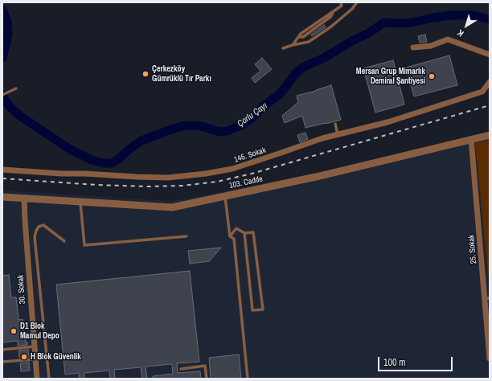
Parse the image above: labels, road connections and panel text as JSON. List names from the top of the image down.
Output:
{
  "streets": {
    "street": [
      "145. Sokak",
      "103. Cadde",
      "25. Sokak",
      "30. Sokak"
    ]
  },
  "crossings": [
    ["103. Cadde", "25. Sokak"],
    ["103. Cadde", "30. Sokak"]
  ],
  "water": ["Çorlu Çayı"],
  "places": [
    "Çerkezköy Gümrüklü Tır Parkı",
    "Mersan Grup Mimarlık Demiral Şantiyesi",
    "D1 Blok Mamul Depo",
    "H Blok Güvenlik"
  ],
  "scale_bar": "100 m",
  "north": "bottom left"
}
